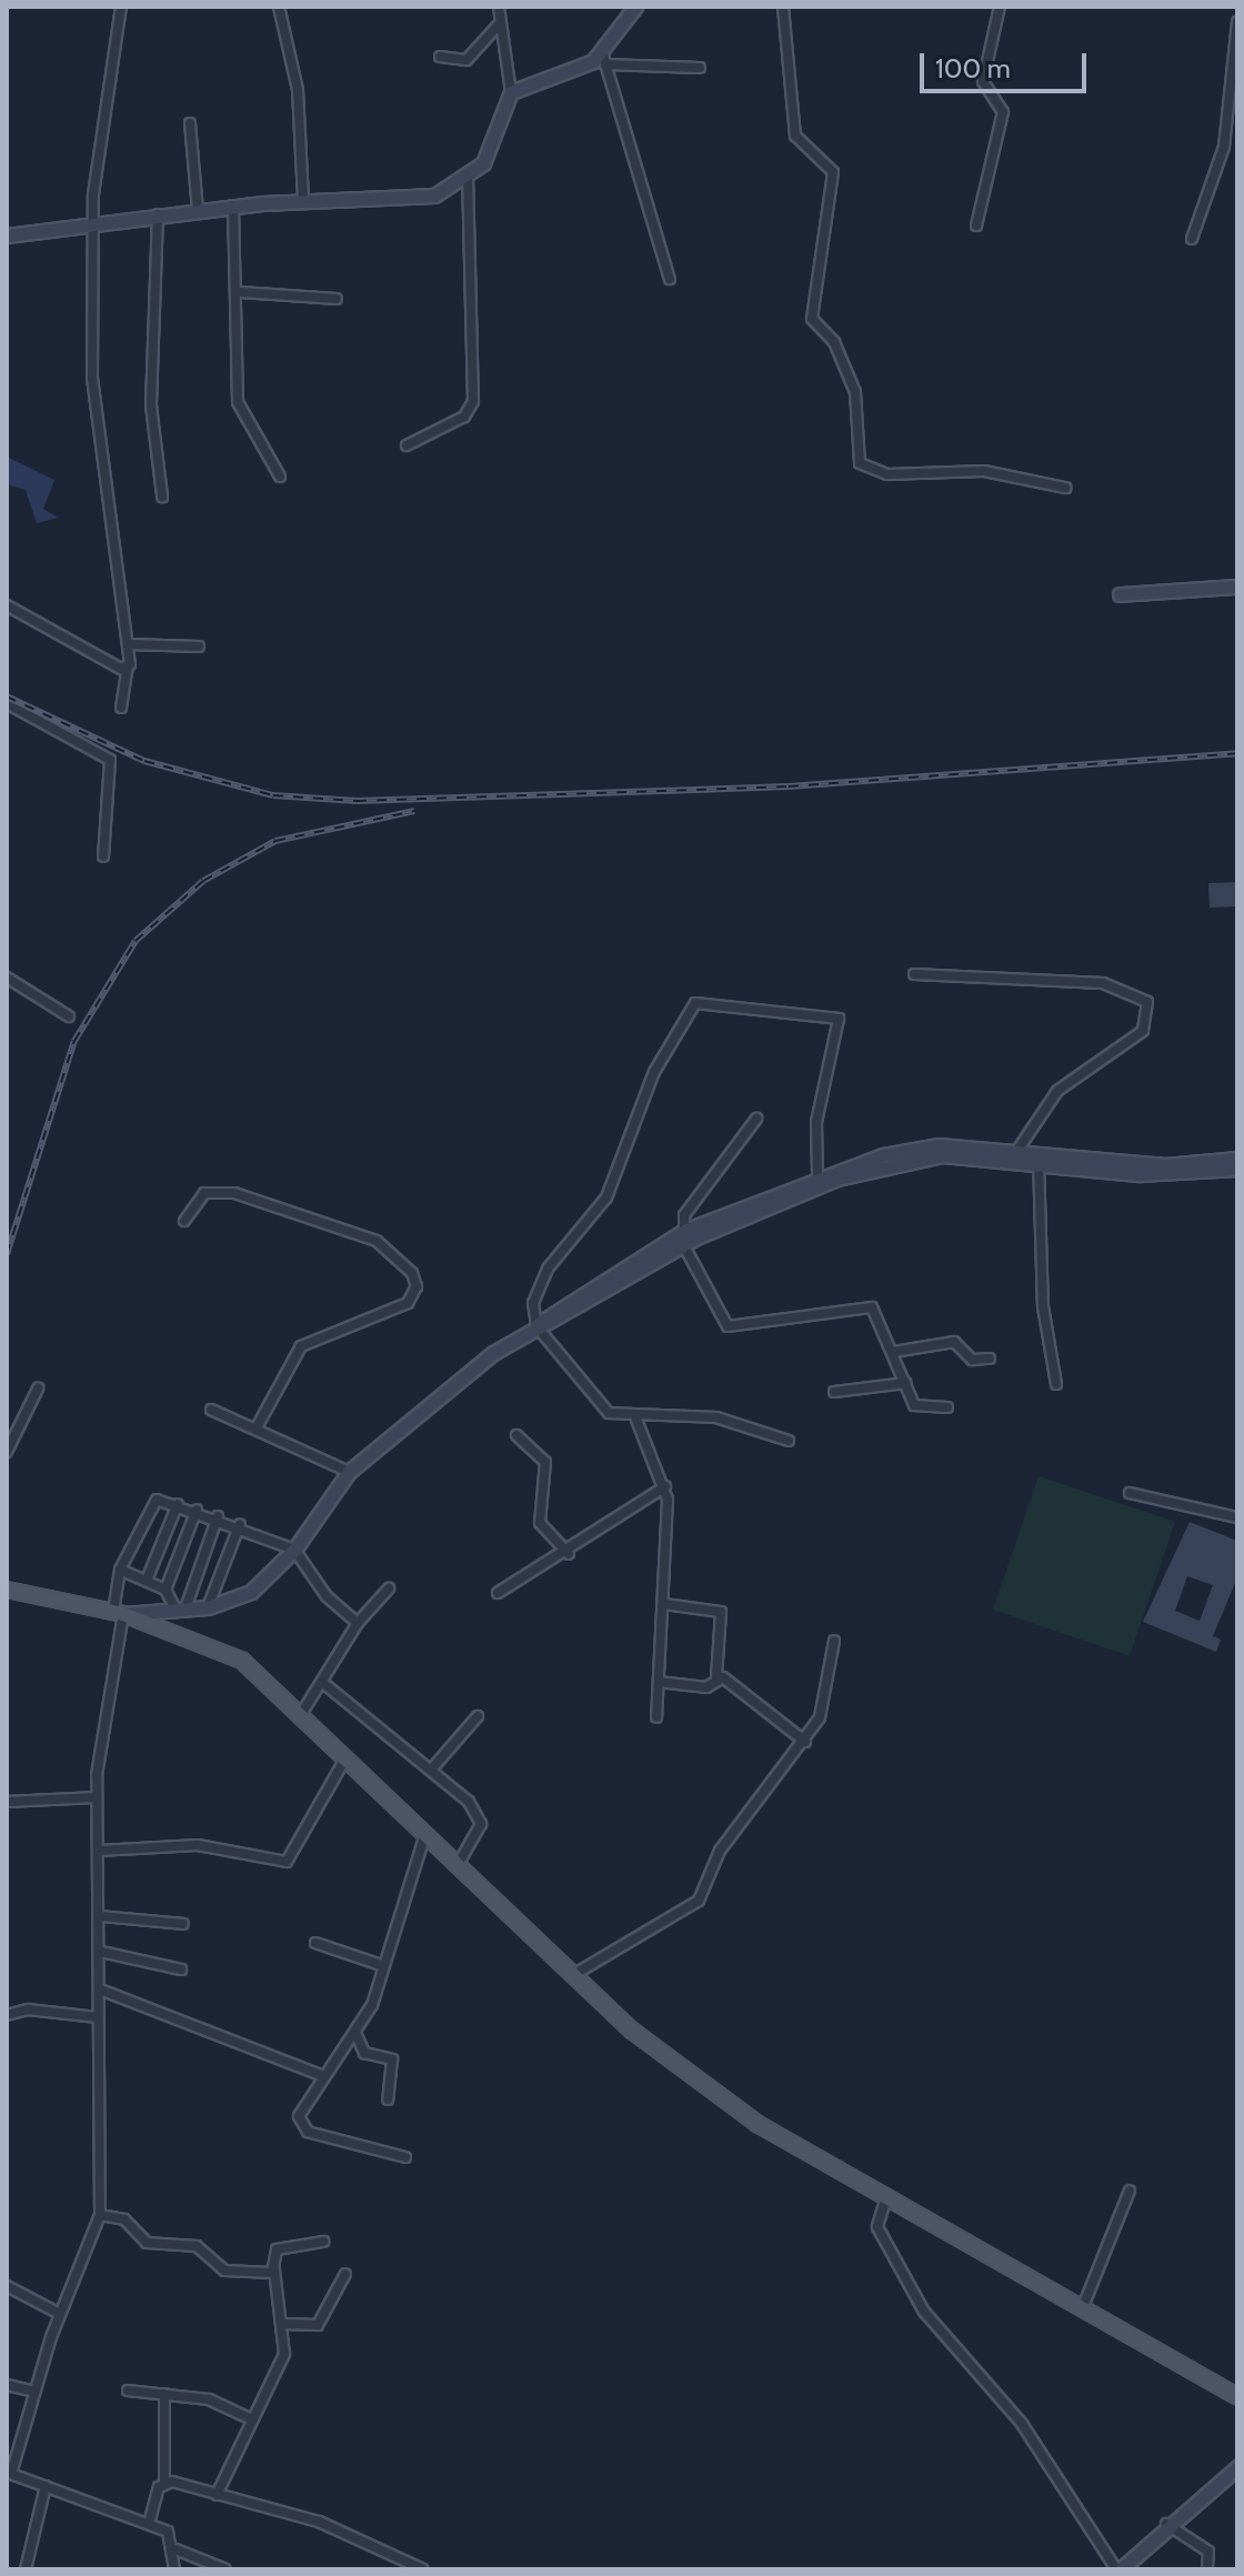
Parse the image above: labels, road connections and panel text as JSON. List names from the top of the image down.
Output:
{
  "scale_bar": "100 m"
}
